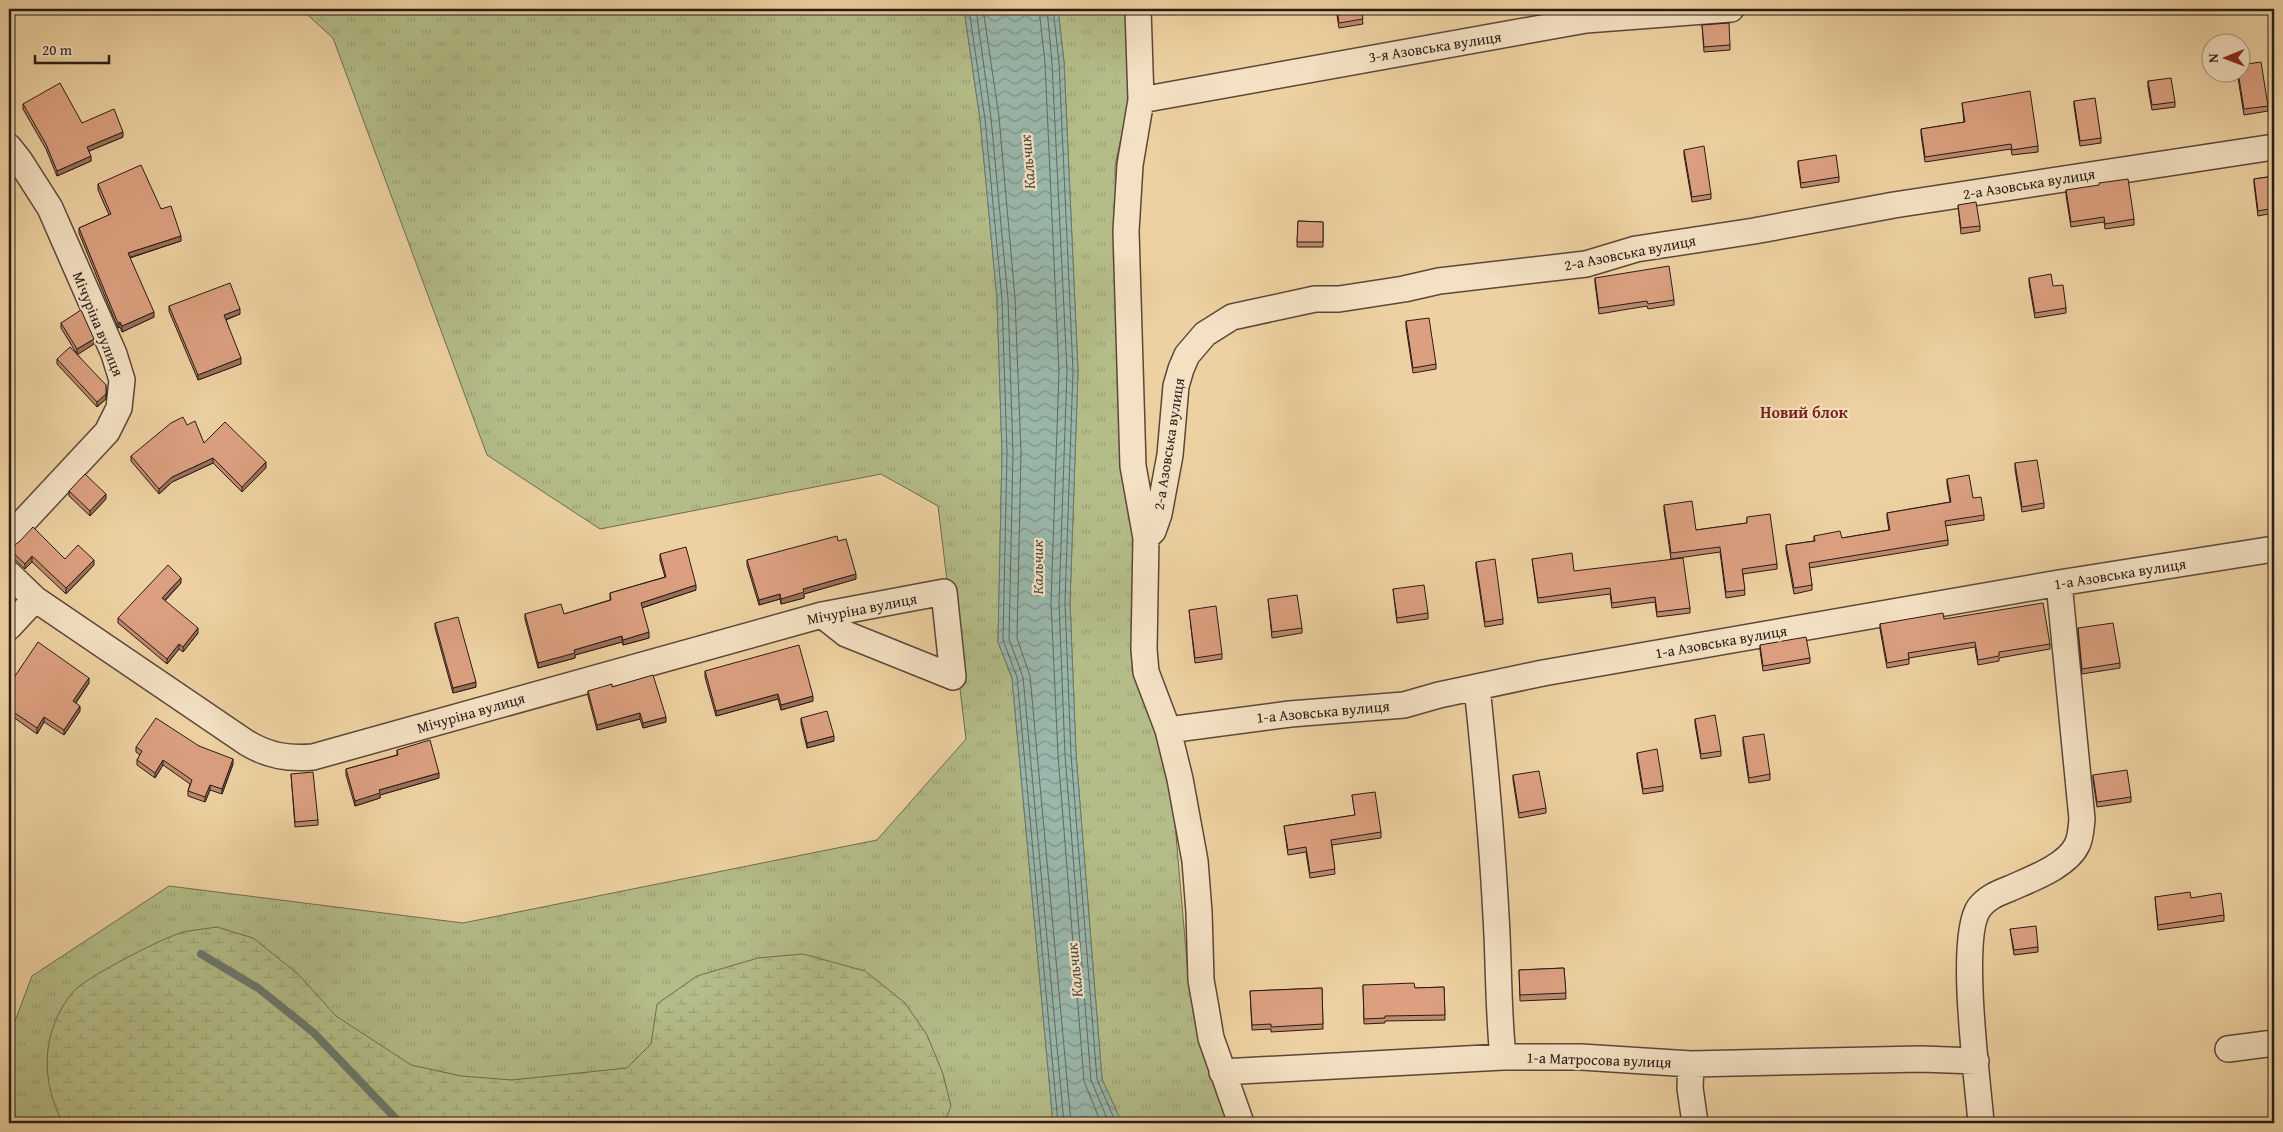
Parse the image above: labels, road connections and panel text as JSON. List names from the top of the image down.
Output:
{
  "streets": {
    "street": [
      "3-я Азовська вулиця",
      "2-а Азовська вулиця",
      "Мічуріна вулиця",
      "1-а Азовська вулиця",
      "1-а Матросова вулиця"
    ]
  },
  "districts": ["Новий блок"],
  "water": ["Кальчик"],
  "scale_bar": "20 m",
  "north": "left"
}
